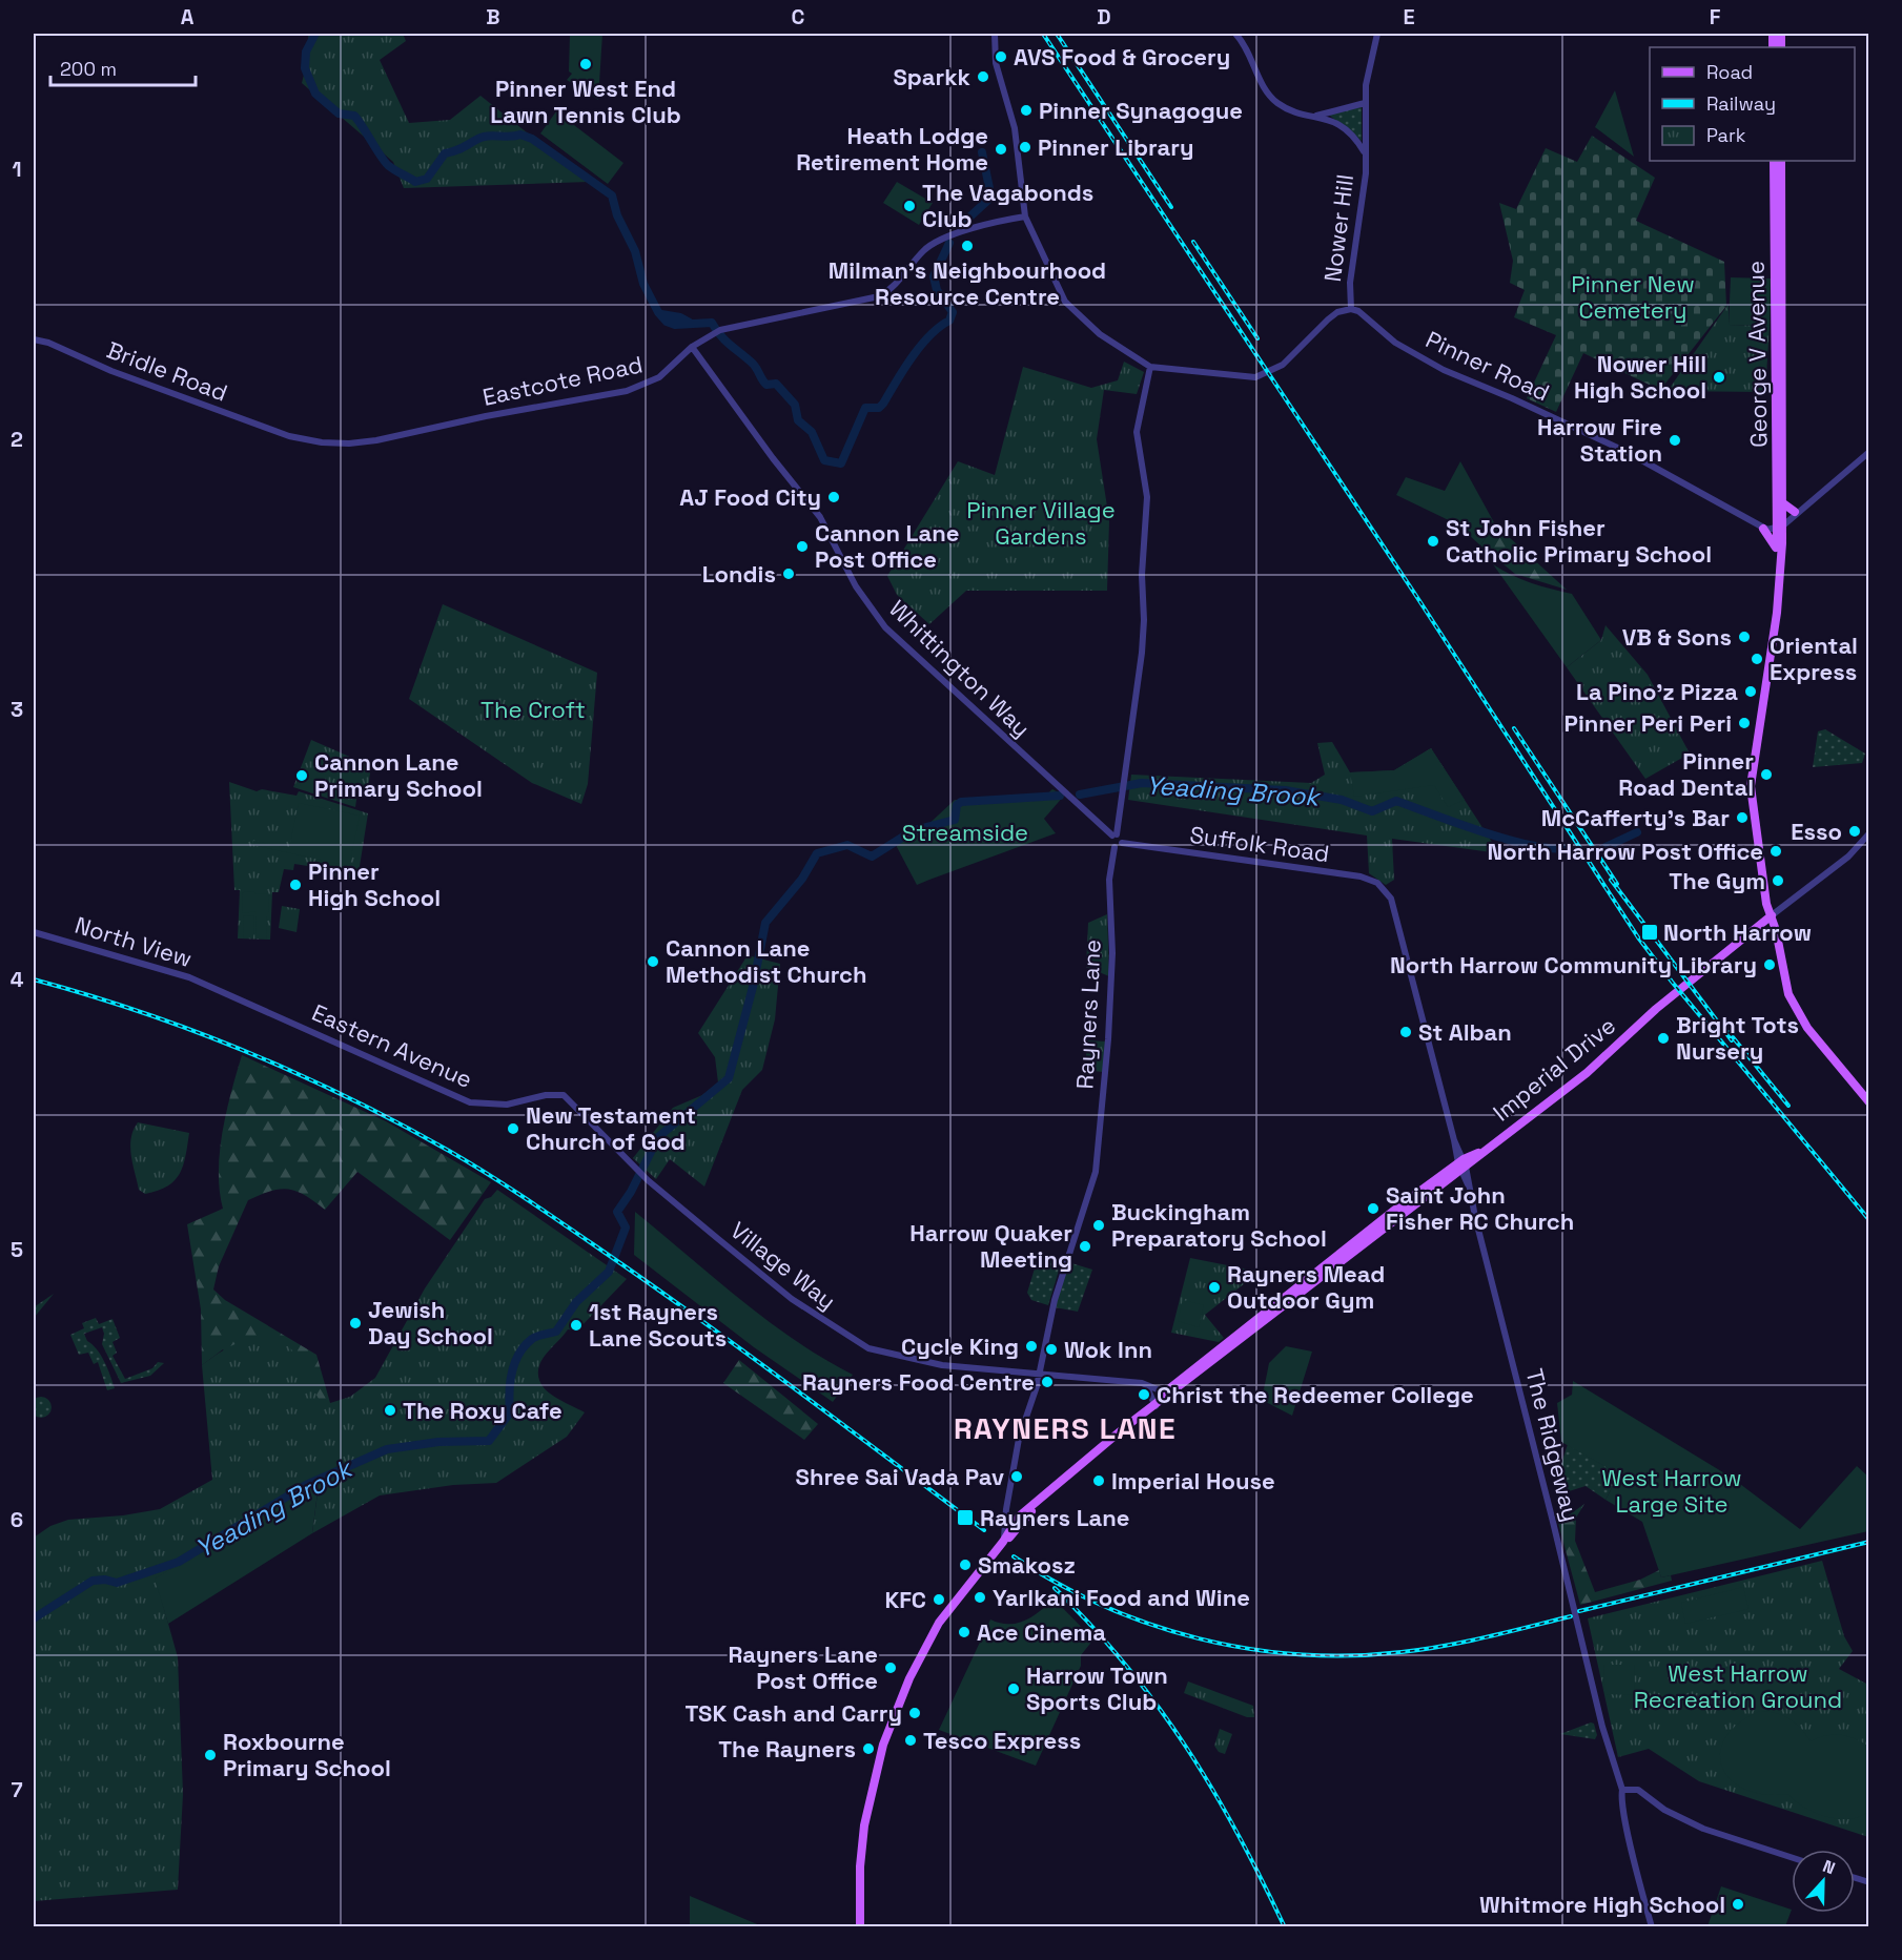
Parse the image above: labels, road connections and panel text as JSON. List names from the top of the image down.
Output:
{
  "streets": {
    "main road": ["George V Avenue", "Imperial Drive"],
    "street": [
      "Nower Hill",
      "Pinner Road",
      "Bridle Road",
      "Eastcote Road",
      "Whittington Way",
      "Suffolk Road",
      "North View",
      "Rayners Lane",
      "Eastern Avenue",
      "Village Way",
      "The Ridgeway"
    ]
  },
  "crossings": [
    ["Nower Hill", "Pinner Road"],
    ["Bridle Road", "Eastcote Road"],
    ["Eastcote Road", "Whittington Way"],
    ["Whittington Way", "Rayners Lane"],
    ["Suffolk Road", "The Ridgeway"],
    ["North View", "Eastern Avenue"],
    ["Rayners Lane", "Imperial Drive"],
    ["Rayners Lane", "Village Way"],
    ["Eastern Avenue", "Village Way"],
    ["Imperial Drive", "Village Way"],
    ["Imperial Drive", "The Ridgeway"]
  ],
  "districts": ["RAYNERS LANE"],
  "water": ["Yeading Brook"],
  "parks": [
    "Pinner New Cemetery",
    "Pinner Village Gardens",
    "The Croft",
    "Streamside",
    "West Harrow Large Site",
    "West Harrow Recreation Ground"
  ],
  "places": {
    "other": [
      "AVS Food & Grocery",
      "Pinner West End Lawn Tennis Club",
      "Sparkk",
      "Pinner Synagogue",
      "Pinner Library",
      "Heath Lodge Retirement Home",
      "The Vagabonds Club",
      "Milman's Neighbourhood Resource Centre",
      "Nower Hill High School",
      "Harrow Fire Station",
      "AJ Food City",
      "St John Fisher Catholic Primary School",
      "Cannon Lane Post Office",
      "Londis",
      "VB & Sons",
      "Oriental Express",
      "La Pino'z Pizza",
      "Pinner Peri Peri",
      "Pinner Road Dental",
      "Cannon Lane Primary School",
      "McCafferty's Bar",
      "Esso",
      "North Harrow Post Office",
      "The Gym",
      "Pinner High School",
      "Cannon Lane Methodist Church",
      "North Harrow Community Library",
      "St Alban",
      "Bright Tots Nursery",
      "New Testament Church of God",
      "Saint John Fisher RC Church",
      "Buckingham Preparatory School",
      "Harrow Quaker Meeting",
      "Rayners Mead Outdoor Gym",
      "Jewish Day School",
      "1st Rayners Lane Scouts",
      "Cycle King",
      "Wok Inn",
      "Rayners Food Centre",
      "Christ the Redeemer College",
      "The Roxy Cafe",
      "Shree Sai Vada Pav",
      "Imperial House",
      "Smakosz",
      "Yarlkani Food and Wine",
      "KFC",
      "Ace Cinema",
      "Rayners Lane Post Office",
      "Harrow Town Sports Club",
      "TSK Cash and Carry",
      "Tesco Express",
      "The Rayners",
      "Roxbourne Primary School",
      "Whitmore High School"
    ],
    "transit": ["North Harrow", "Rayners Lane"]
  },
  "legend": ["Road", "Railway", "Park"],
  "scale_bar": "200 m",
  "north": "top",
  "grid": {
    "columns": [
      "A",
      "B",
      "C",
      "D",
      "E",
      "F"
    ],
    "rows": [
      "1",
      "2",
      "3",
      "4",
      "5",
      "6",
      "7"
    ]
  }
}
